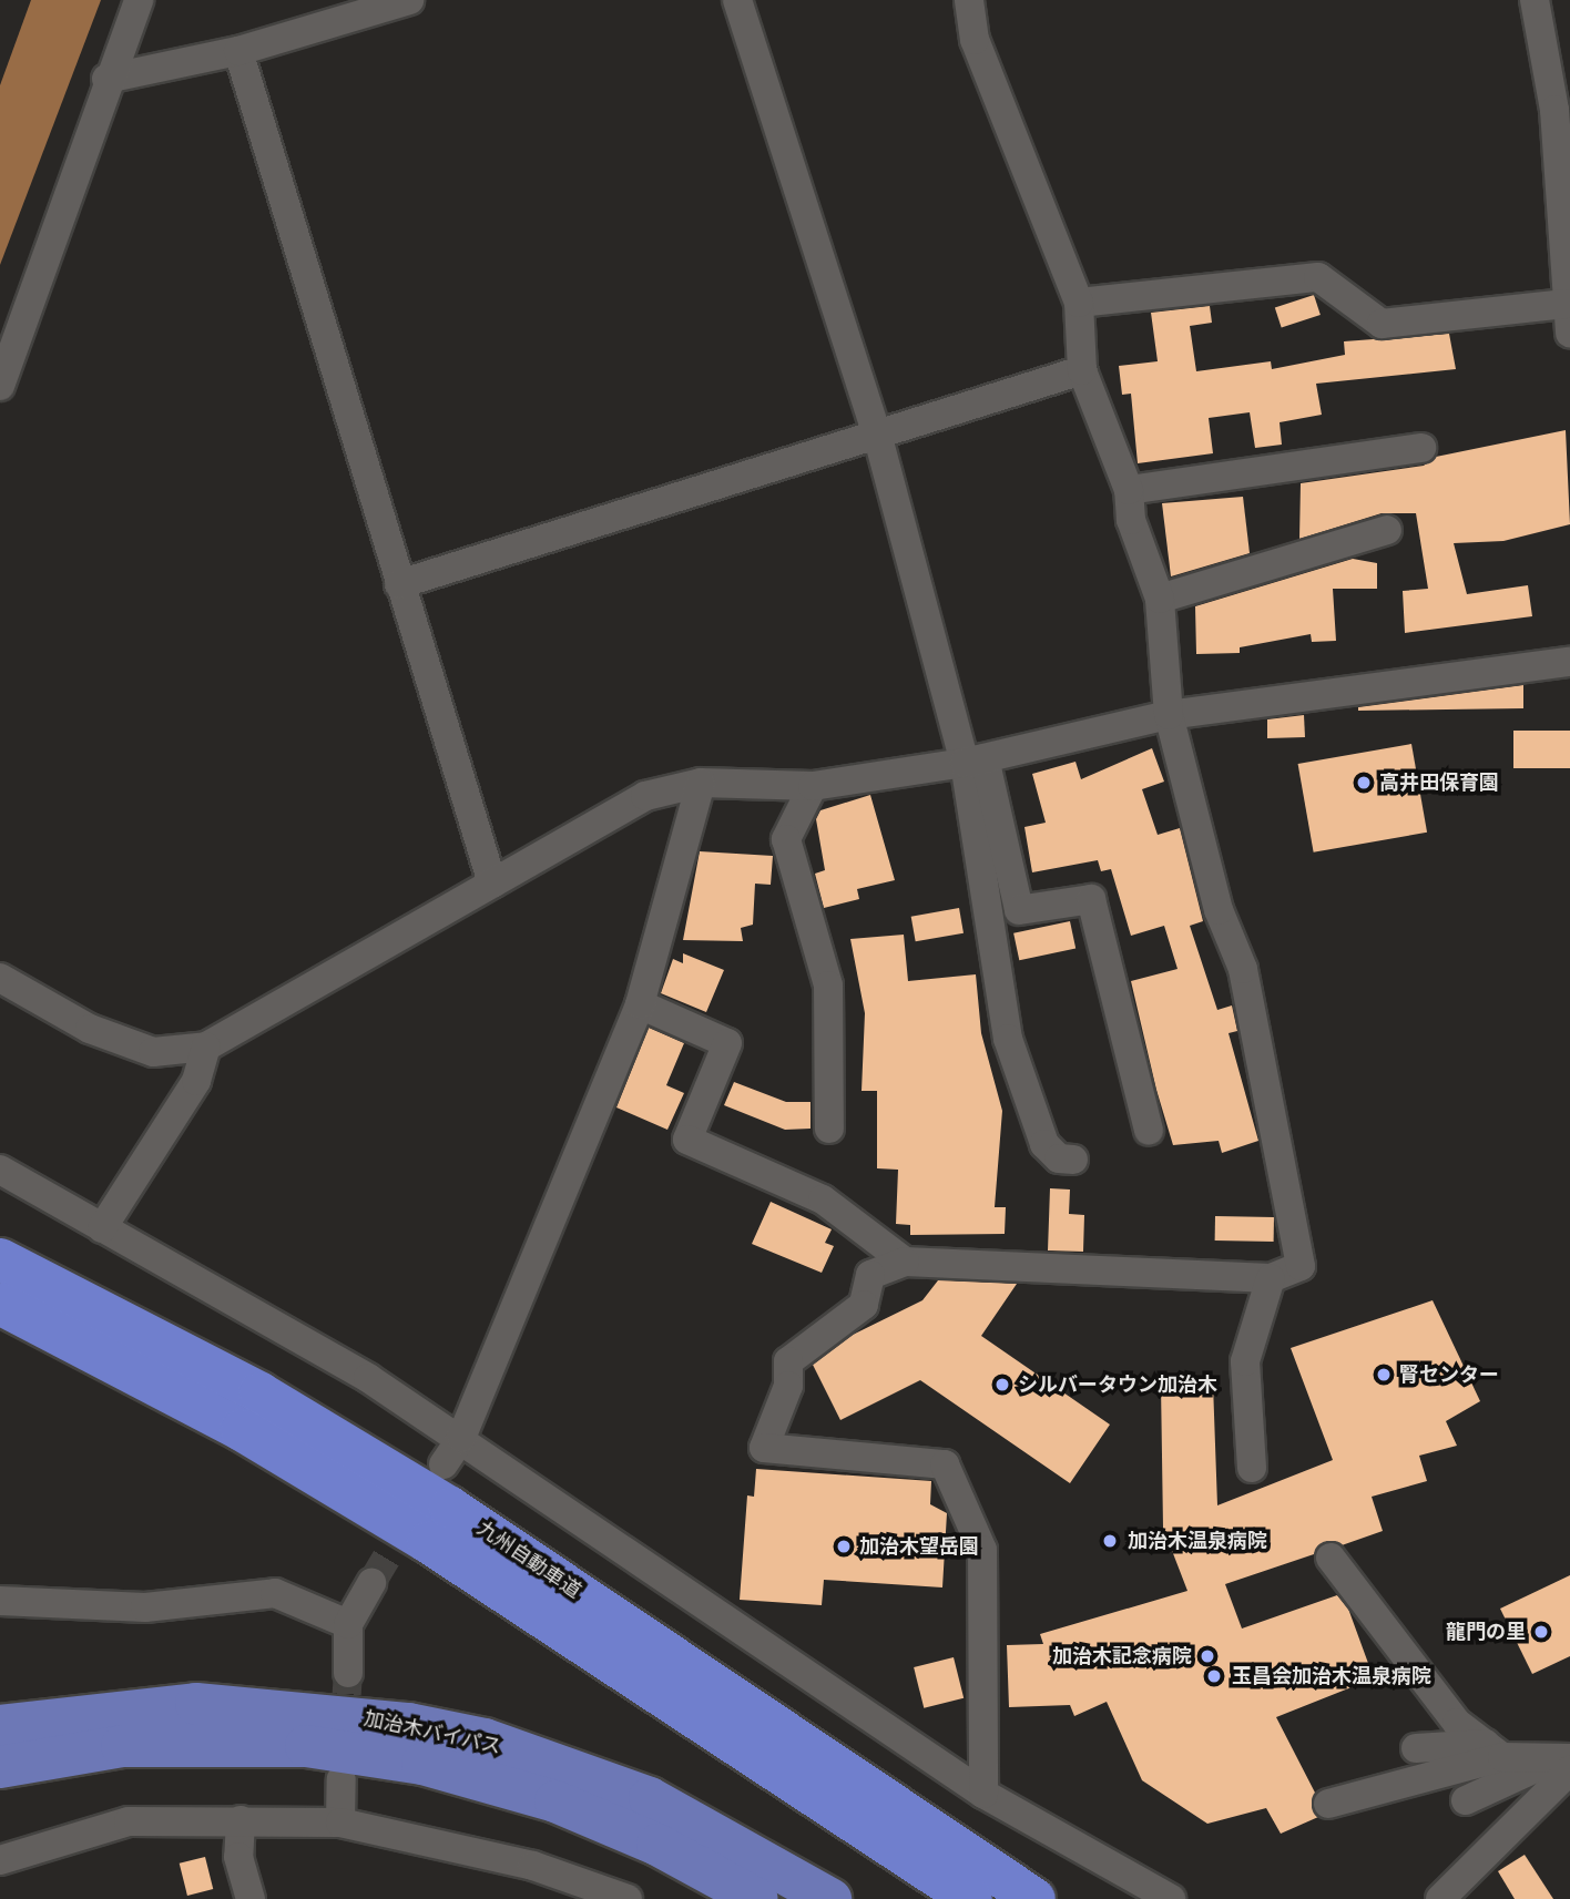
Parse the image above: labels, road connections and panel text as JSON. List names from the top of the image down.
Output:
{
  "streets": {
    "highway": ["九州自動車道", "加治木バイパス"]
  },
  "places": [
    "高井田保育園",
    "腎センター",
    "シルバータウン加治木",
    "加治木温泉病院",
    "加治木望岳園",
    "龍門の里",
    "加治木記念病院",
    "玉昌会加治木温泉病院"
  ]
}
